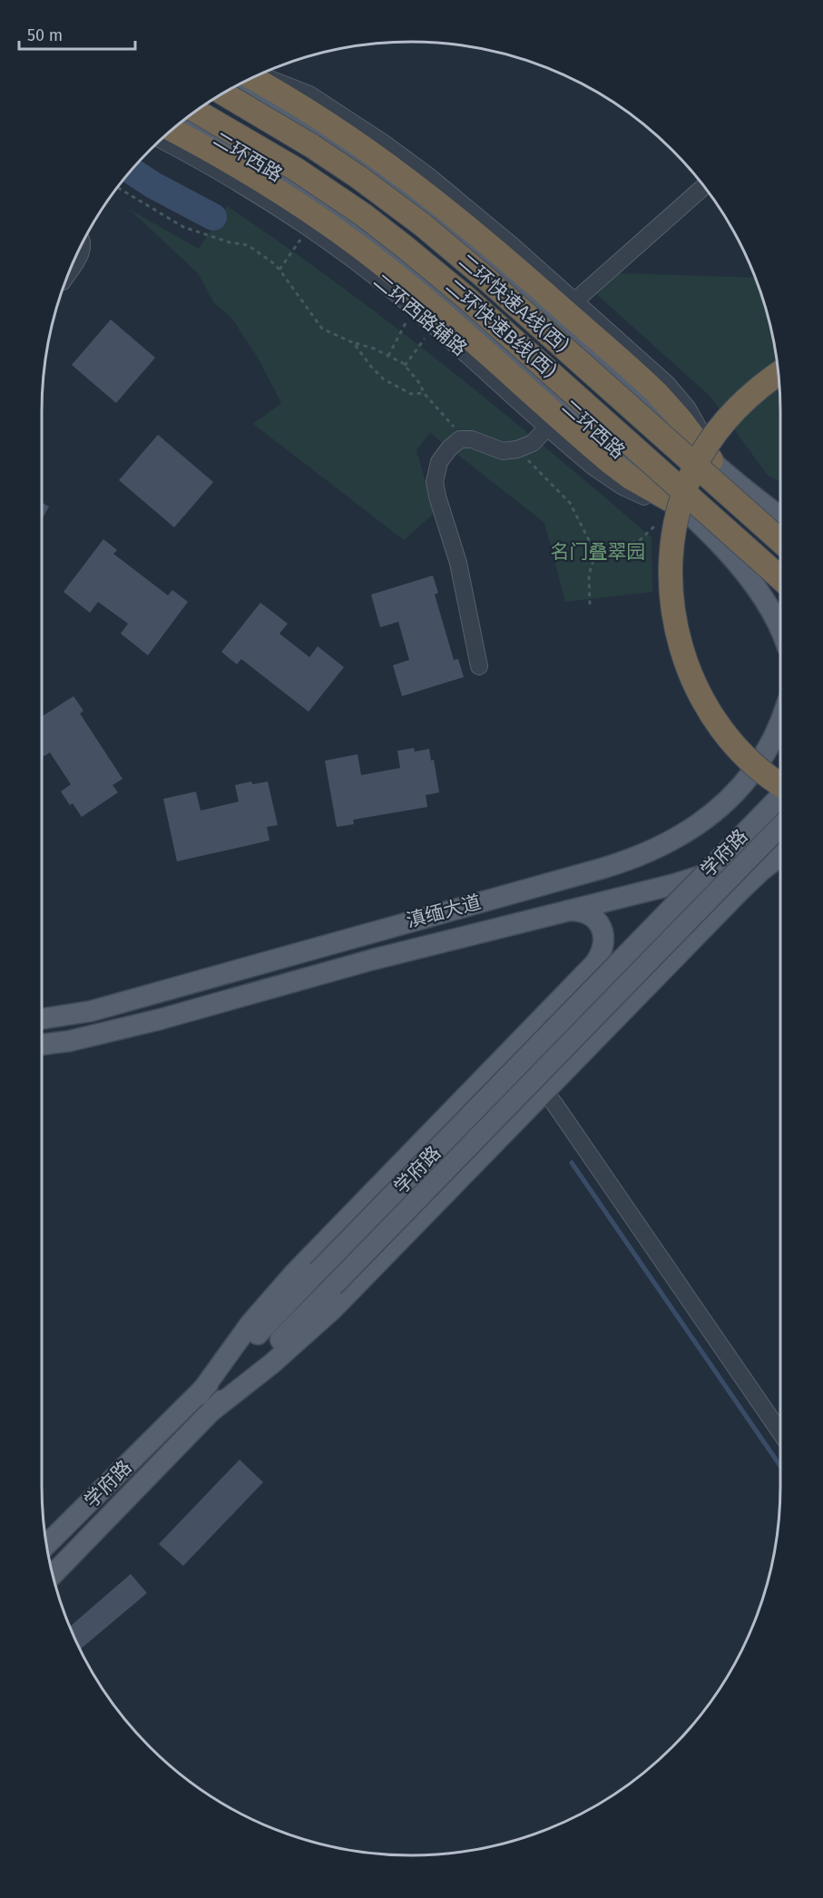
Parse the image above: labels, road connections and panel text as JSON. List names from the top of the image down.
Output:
{
  "streets": {
    "highway": ["二环快速A线(西)", "二环快速B线(西)"],
    "main road": ["二环西路", "学府路", "滇缅大道"],
    "street": ["二环西路辅路"]
  },
  "crossings": [
    ["二环西路", "二环西路辅路"]
  ],
  "parks": ["名门叠翠园"],
  "scale_bar": "50 m"
}
